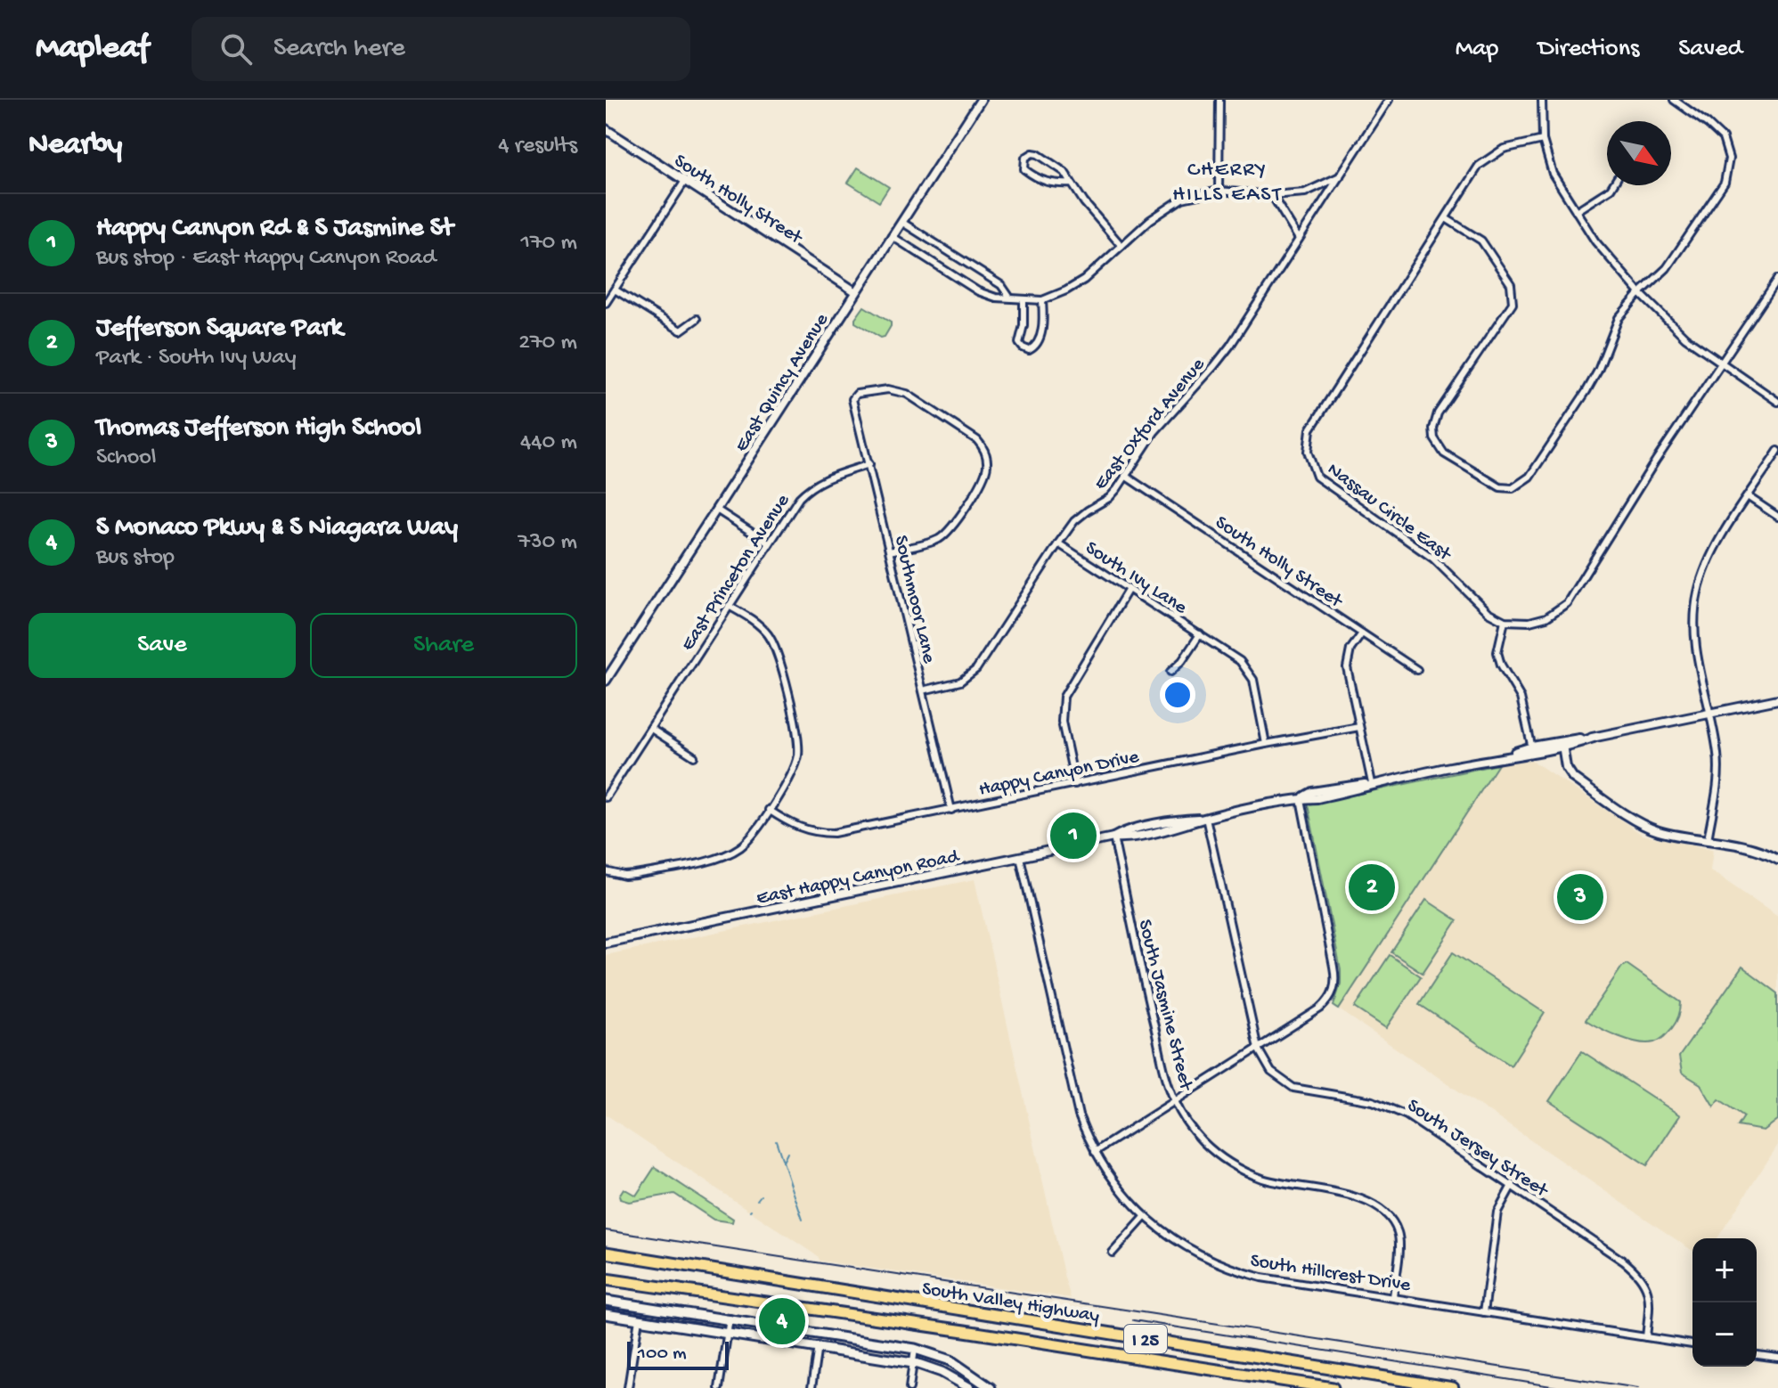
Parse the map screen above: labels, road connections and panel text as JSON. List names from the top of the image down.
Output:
{
  "streets": {
    "highway": ["South Valley Highway", "I 25"],
    "street": [
      "South Holly Street",
      "East Quincy Avenue",
      "East Oxford Avenue",
      "Nassau Circle East",
      "East Princeton Avenue",
      "South Ivy Lane",
      "Southmoor Lane",
      "Happy Canyon Drive",
      "East Happy Canyon Road",
      "South Jasmine Street",
      "South Jersey Street",
      "South Hillcrest Drive"
    ]
  },
  "crossings": [
    ["South Holly Street", "East Quincy Avenue"],
    ["South Holly Street", "East Oxford Avenue"],
    ["East Oxford Avenue", "South Ivy Lane"],
    ["East Oxford Avenue", "Southmoor Lane"],
    ["East Princeton Avenue", "Southmoor Lane"],
    ["South Ivy Lane", "Happy Canyon Drive"],
    ["Southmoor Lane", "Happy Canyon Drive"],
    ["East Happy Canyon Road", "South Jasmine Street"],
    ["East Happy Canyon Road", "South Jersey Street"],
    ["East Happy Canyon Road", "South Hillcrest Drive"],
    ["South Jasmine Street", "South Hillcrest Drive"],
    ["South Jersey Street", "South Hillcrest Drive"]
  ],
  "districts": ["CHERRY HILLS EAST"],
  "scale_bar": "100 m",
  "north": "bottom right",
  "page": {
    "header": "Mapleaf",
    "search": "Search here",
    "nav": ["Map", "Directions", "Saved"],
    "heading": ["Nearby", "4 results"],
    "list": [
      {
        "mark": "1",
        "name": "Happy Canyon Rd & S Jasmine St",
        "note": "Bus stop · East Happy Canyon Road",
        "value": "170 m"
      },
      {
        "mark": "2",
        "name": "Jefferson Square Park",
        "note": "Park · South Ivy Way",
        "value": "270 m"
      },
      {
        "mark": "3",
        "name": "Thomas Jefferson High School",
        "note": "School",
        "value": "440 m"
      },
      {
        "mark": "4",
        "name": "S Monaco Pkwy & S Niagara Way",
        "note": "Bus stop",
        "value": "730 m"
      }
    ],
    "buttons": ["Save", "Share"],
    "pins": [
      "1",
      "2",
      "3",
      "4"
    ],
    "map_buttons": ["+", "−"],
    "scale": "100 m"
  }
}
